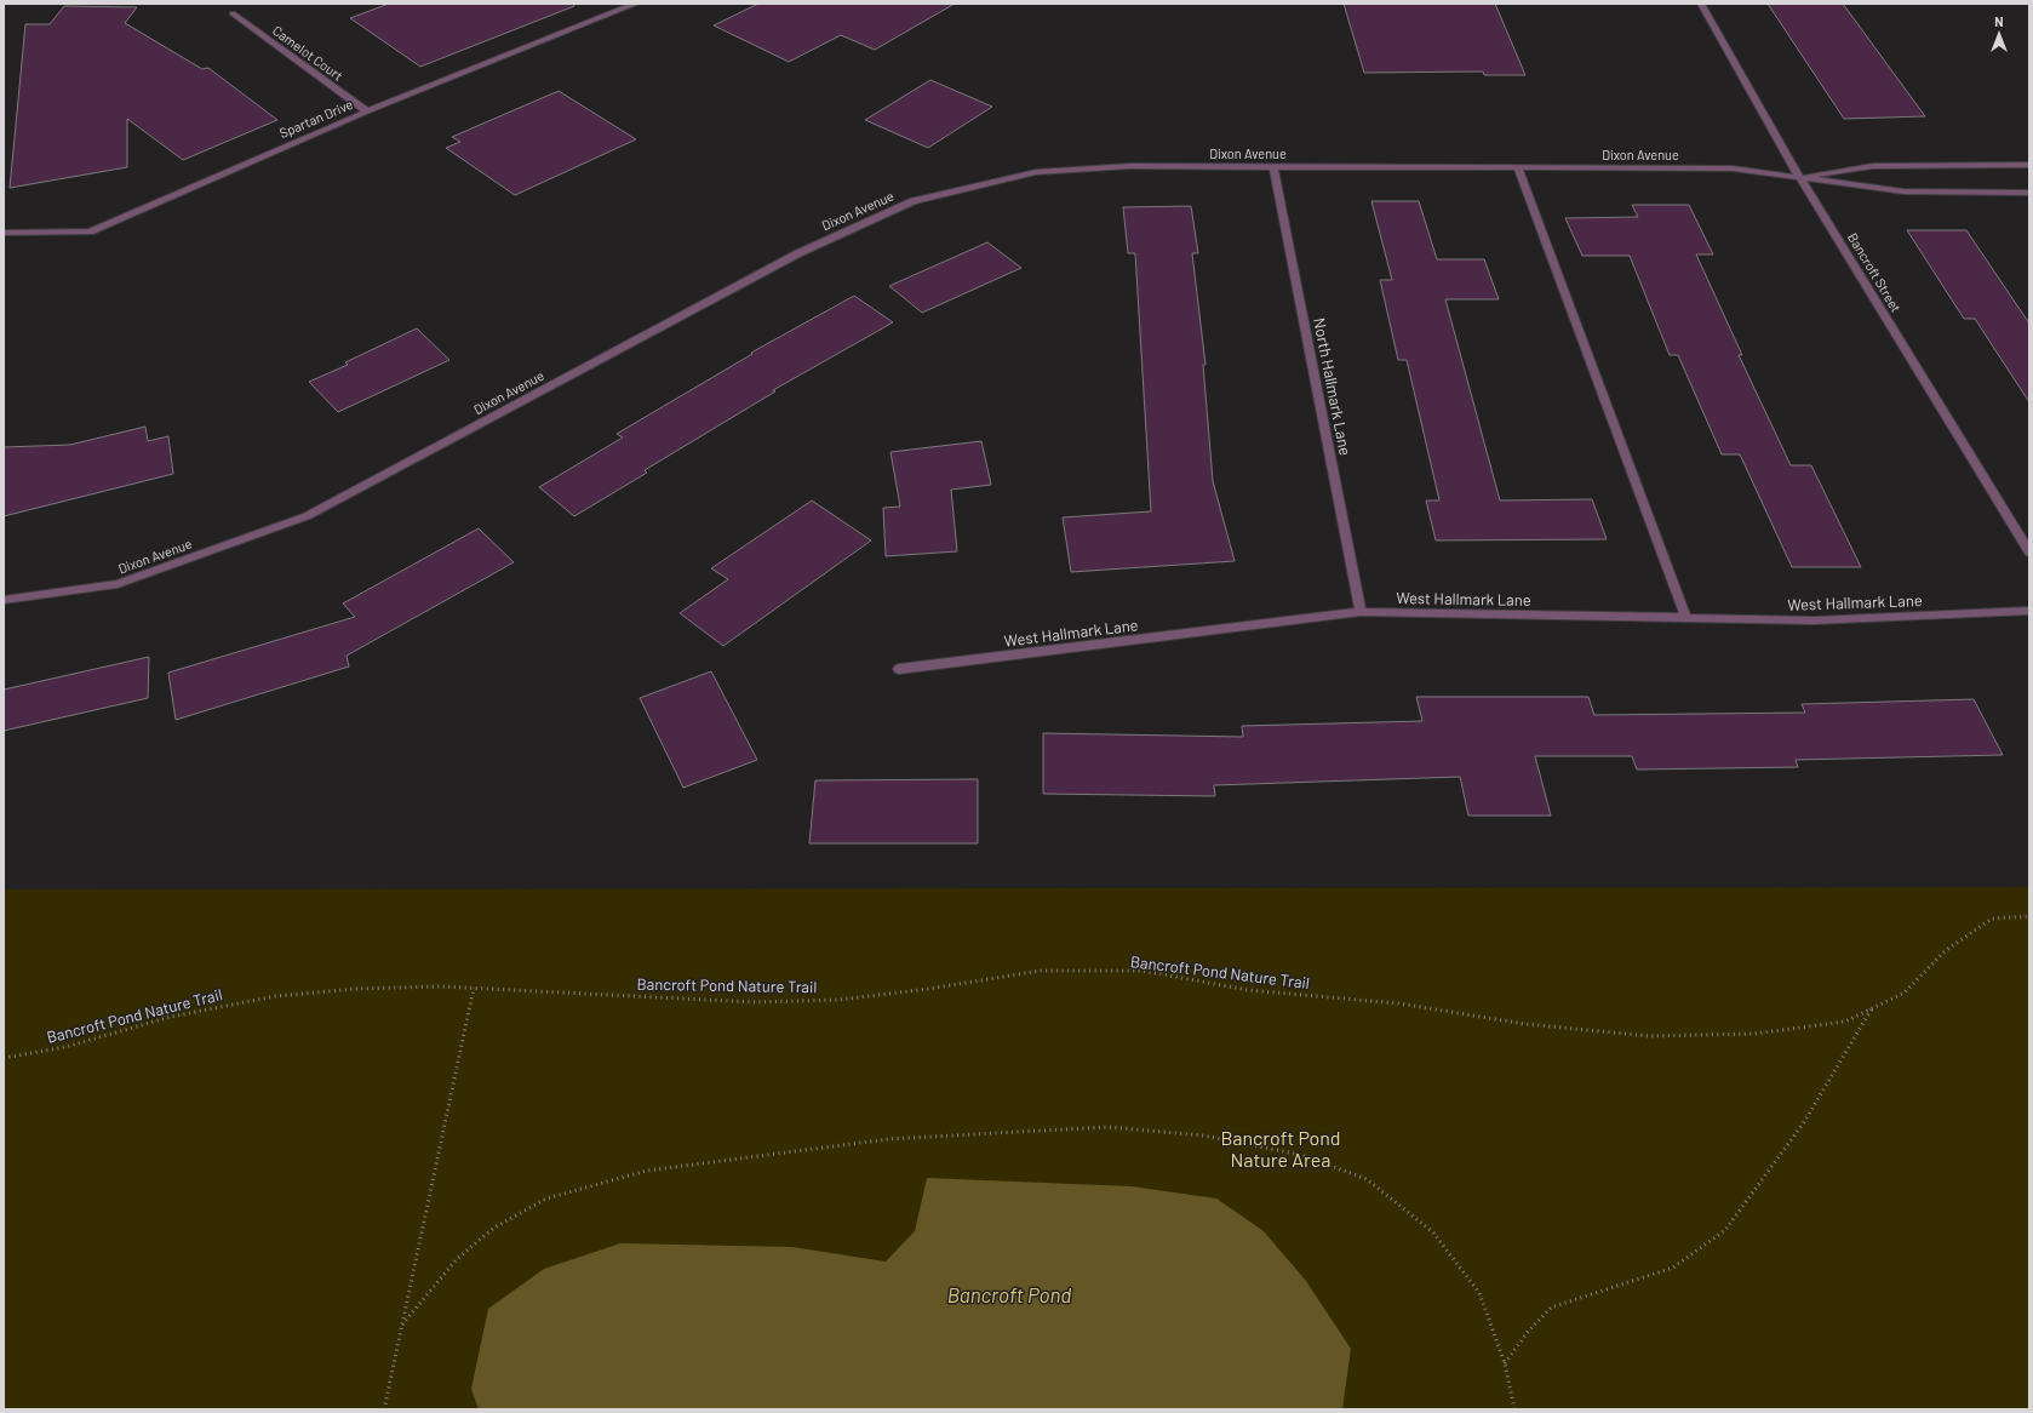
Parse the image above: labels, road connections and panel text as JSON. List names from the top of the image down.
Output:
{
  "streets": {
    "street": [
      "Camelot Court",
      "Spartan Drive",
      "Dixon Avenue",
      "Bancroft Street",
      "North Hallmark Lane",
      "West Hallmark Lane"
    ],
    "path": ["Bancroft Pond Nature Trail"]
  },
  "crossings": [
    ["Camelot Court", "Spartan Drive"],
    ["Dixon Avenue", "Bancroft Street"],
    ["Dixon Avenue", "North Hallmark Lane"],
    ["North Hallmark Lane", "West Hallmark Lane"]
  ],
  "water": ["Bancroft Pond"],
  "parks": ["Bancroft Pond Nature Area"],
  "north": "top"
}
